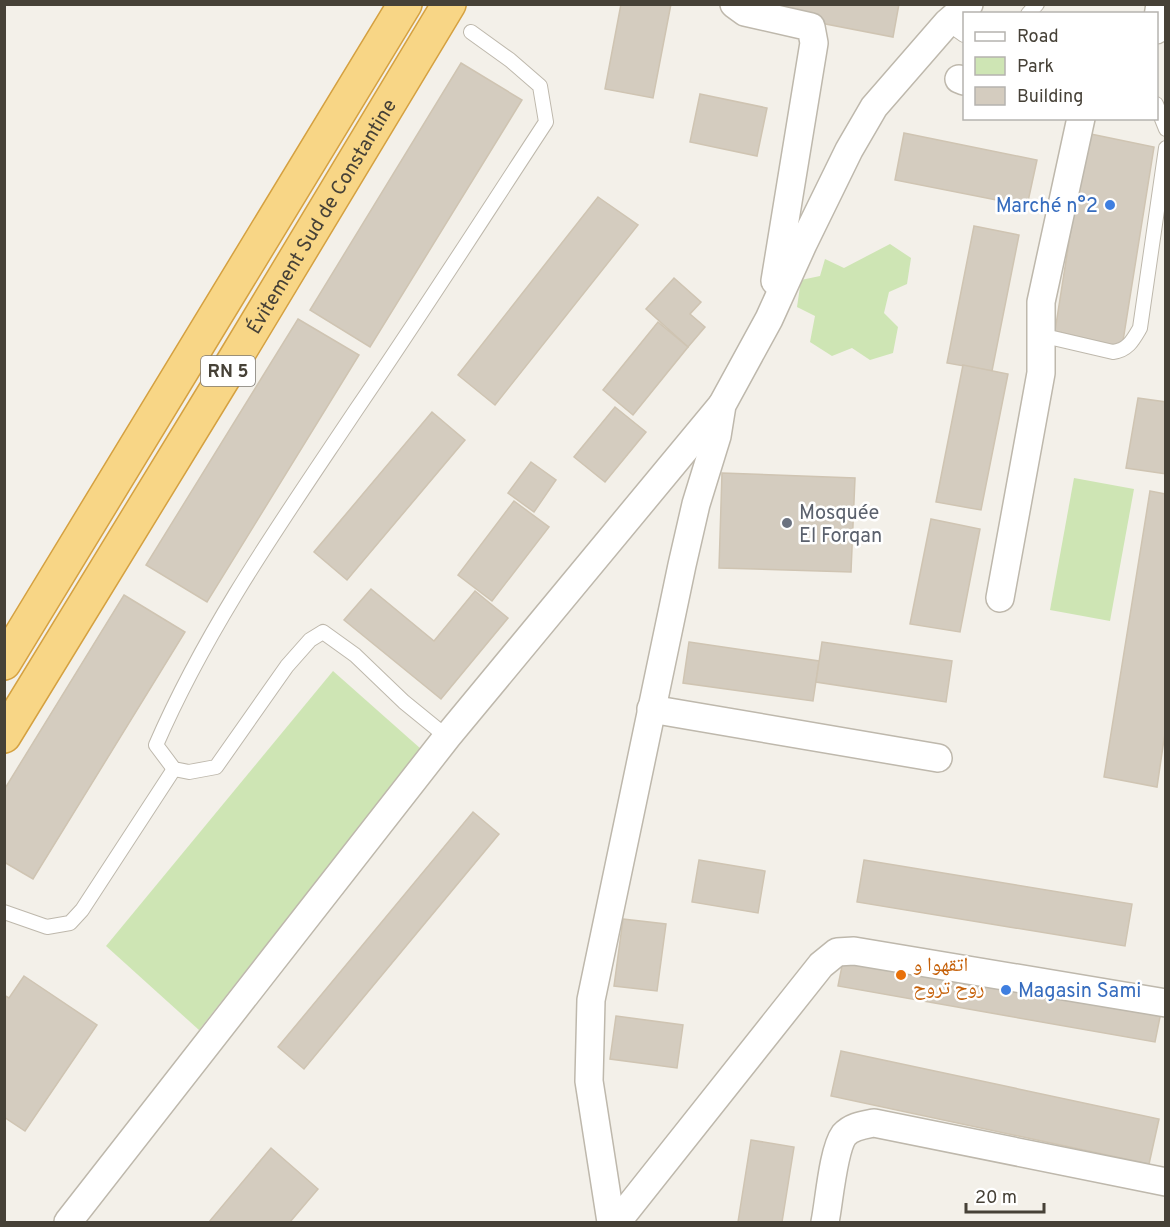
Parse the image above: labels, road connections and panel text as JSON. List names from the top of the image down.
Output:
{
  "streets": {
    "highway": ["Évitement Sud de Constantine", "RN 5"]
  },
  "places": [
    "Marché n°2",
    "Mosquée El Forqan",
    "اتقهوا و روح تروح",
    "Magasin Sami"
  ],
  "legend": ["Road", "Park", "Building"],
  "scale_bar": "20 m"
}
